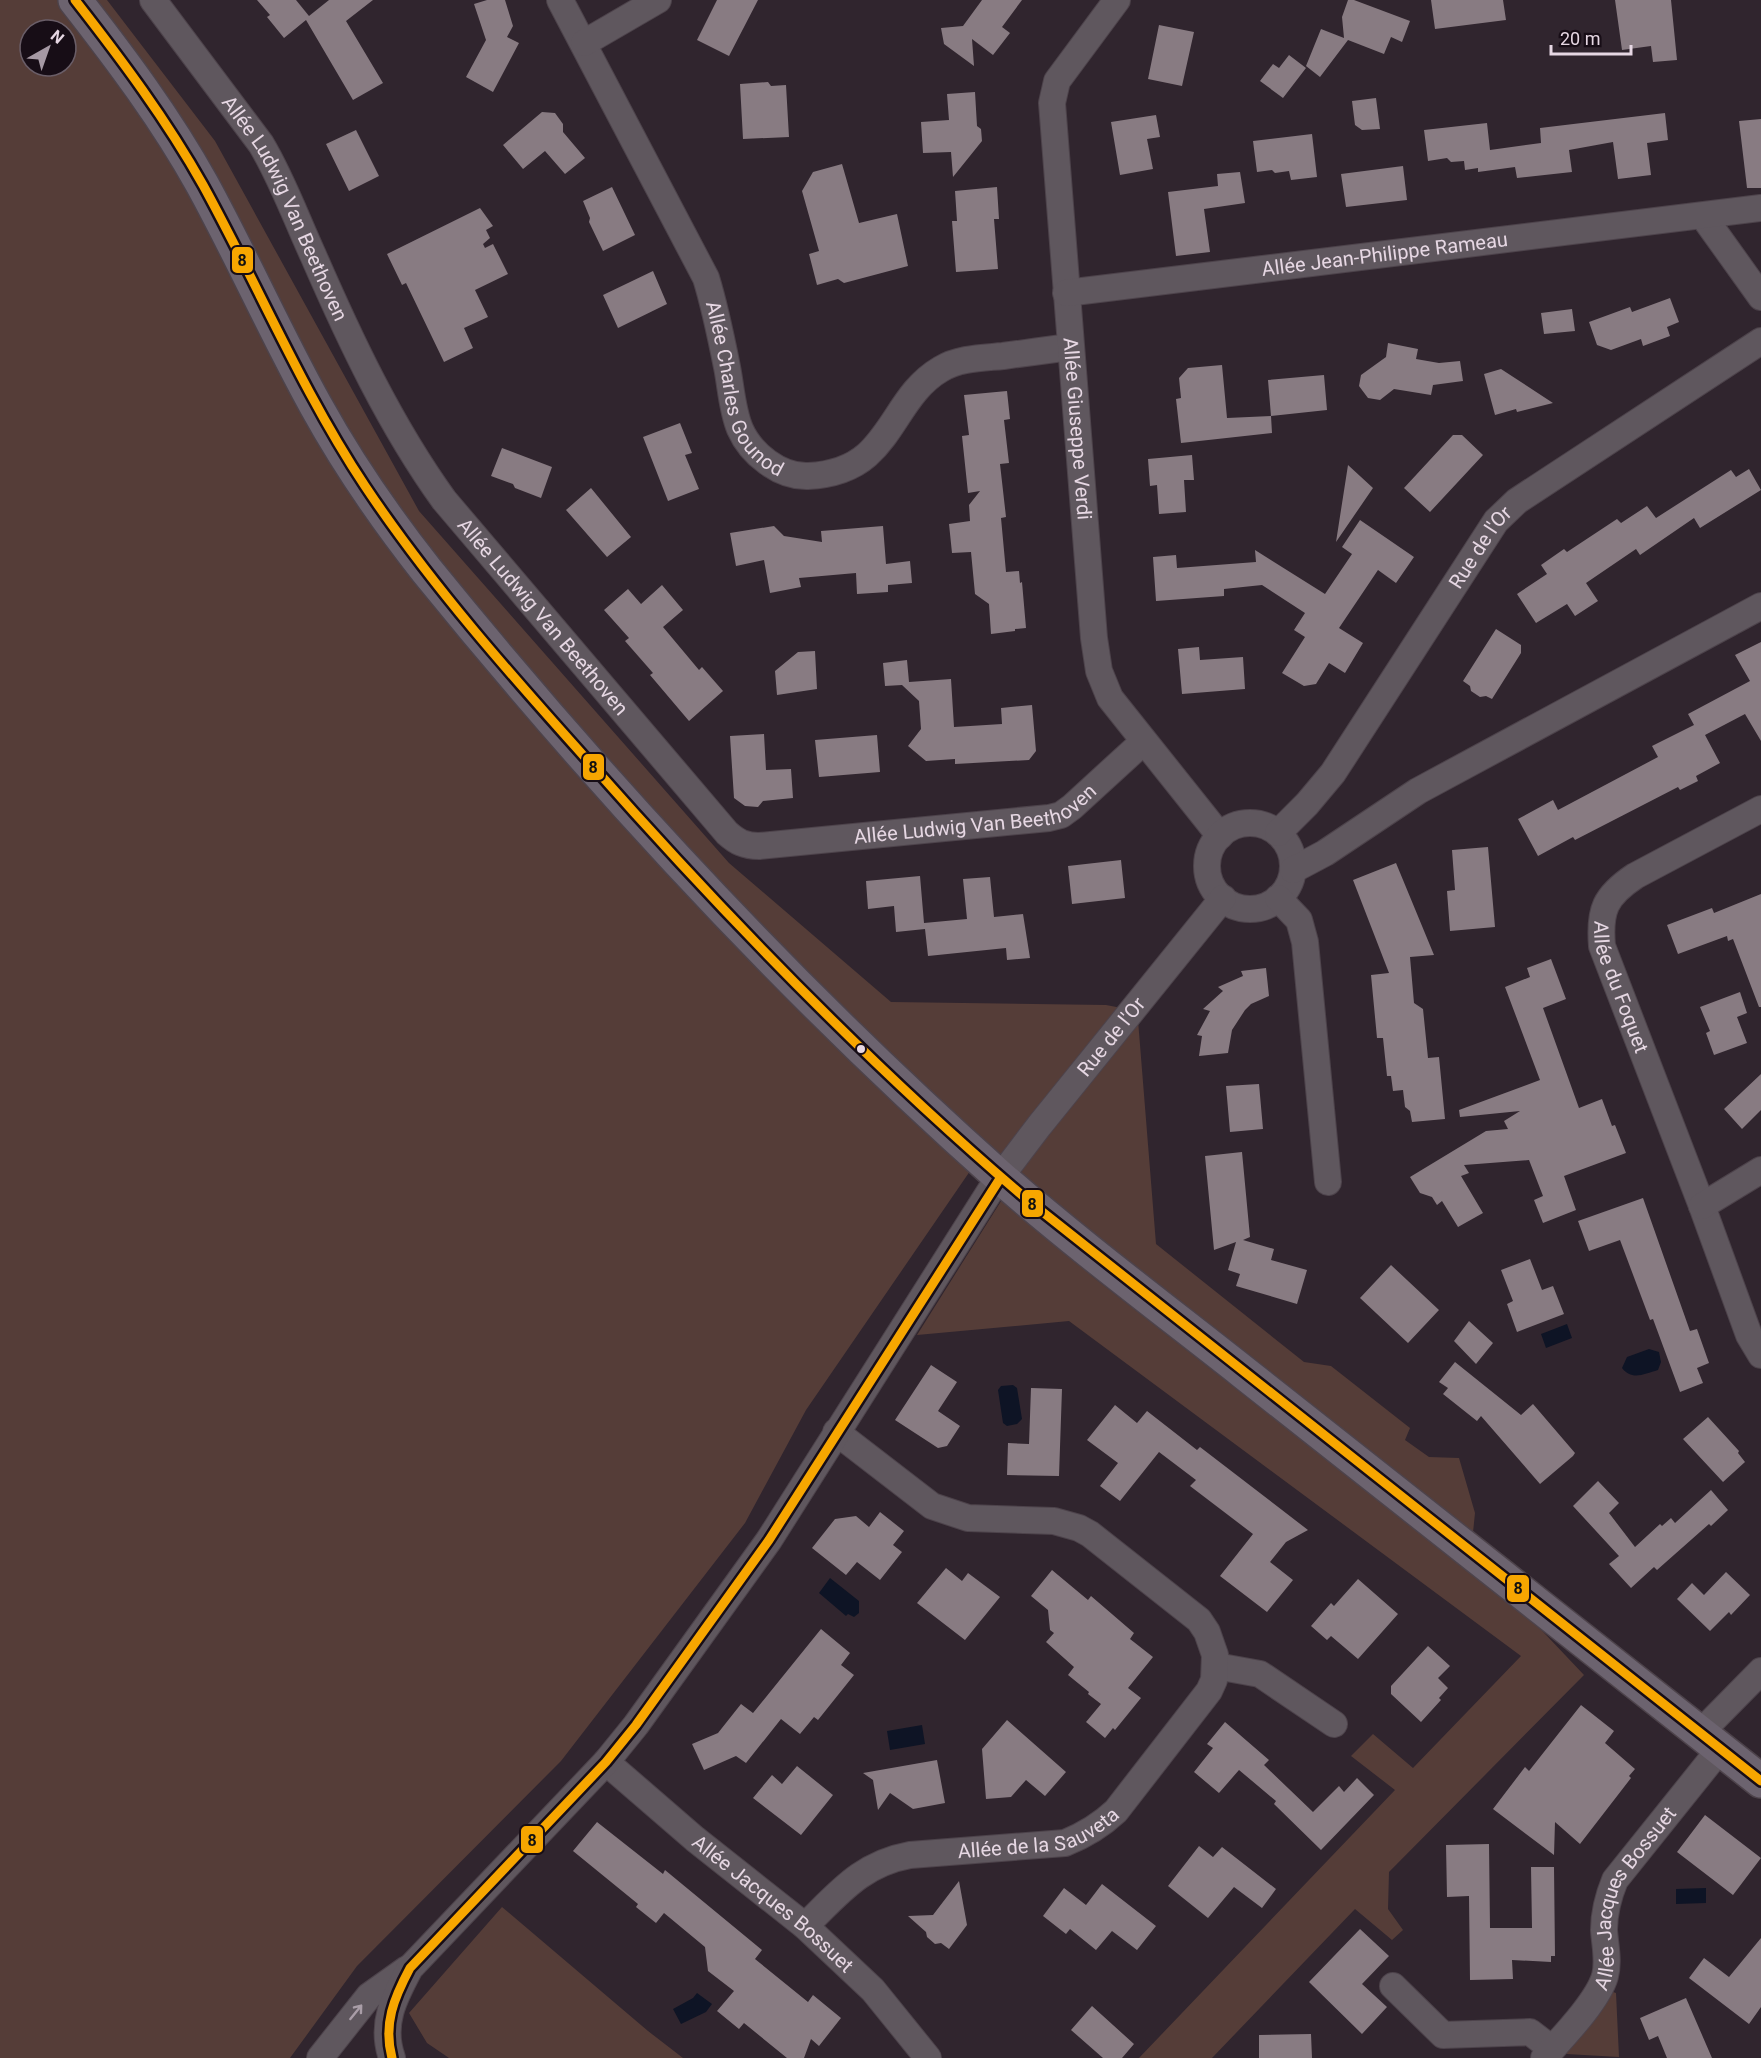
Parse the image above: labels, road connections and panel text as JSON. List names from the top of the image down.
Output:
{
  "streets": {
    "street": [
      "Allée Ludwig Van Beethoven",
      "Allée Jean-Philippe Rameau",
      "Allée Charles Gounod",
      "Allée Giuseppe Verdi",
      "Rue de l'Or",
      "Allée du Foquet",
      "Allée de la Sauveta",
      "Allée Jacques Bossuet"
    ]
  },
  "crossings": [
    ["Allée Ludwig Van Beethoven", "Allée Giuseppe Verdi"],
    ["Allée Jean-Philippe Rameau", "Allée Giuseppe Verdi"],
    ["Allée Charles Gounod", "Allée Giuseppe Verdi"],
    ["Allée Giuseppe Verdi", "Rue de l'Or"],
    ["Rue de l'Or", "Allée Jacques Bossuet"],
    ["Allée de la Sauveta", "Allée Jacques Bossuet"]
  ],
  "lines": ["transit line 8"],
  "scale_bar": "20 m",
  "north": "top right"
}
